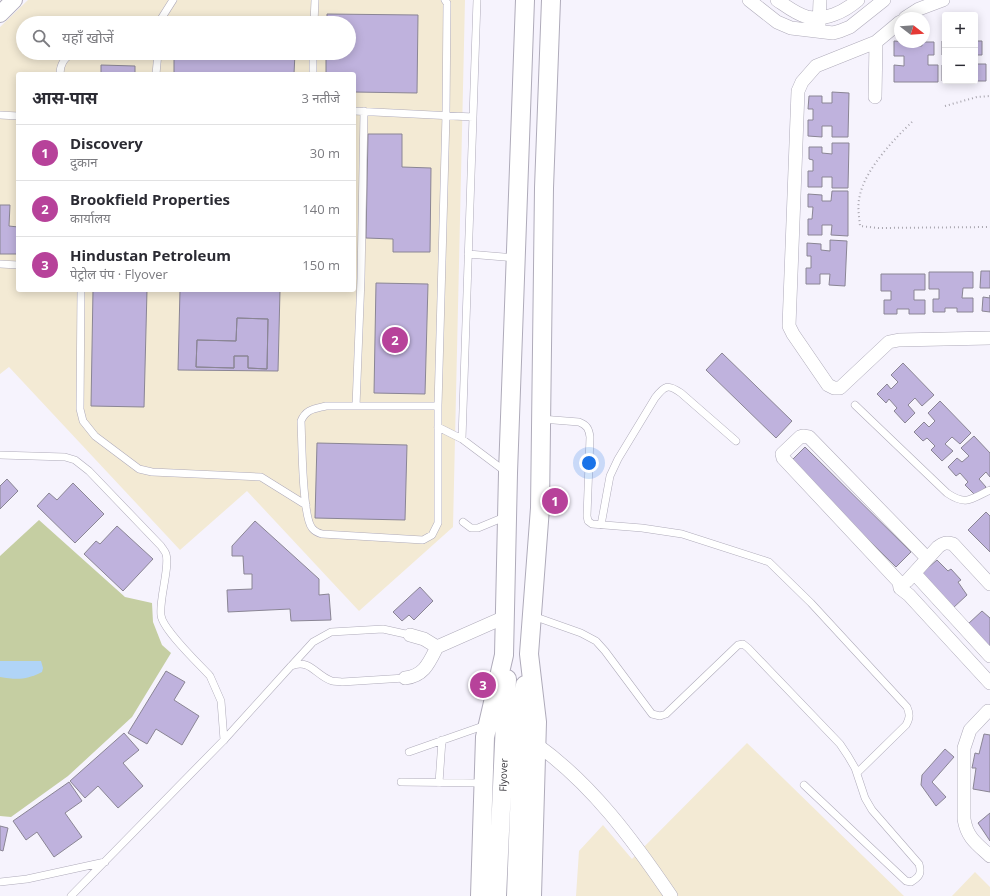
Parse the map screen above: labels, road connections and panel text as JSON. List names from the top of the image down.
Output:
{
  "streets": {
    "main road": ["Flyover"]
  },
  "north": "right",
  "page": {
    "map_buttons": ["+", "−"],
    "search": "यहाँ खोजें",
    "heading": ["आस-पास", "3 नतीजे"],
    "list": [
      {
        "mark": "1",
        "name": "Discovery",
        "note": "दुकान",
        "value": "30 m"
      },
      {
        "mark": "2",
        "name": "Brookfield Properties",
        "note": "कार्यालय",
        "value": "140 m"
      },
      {
        "mark": "3",
        "name": "Hindustan Petroleum",
        "note": "पेट्रोल पंप · Flyover",
        "value": "150 m"
      }
    ],
    "pins": ["2", "1", "3"]
  }
}
